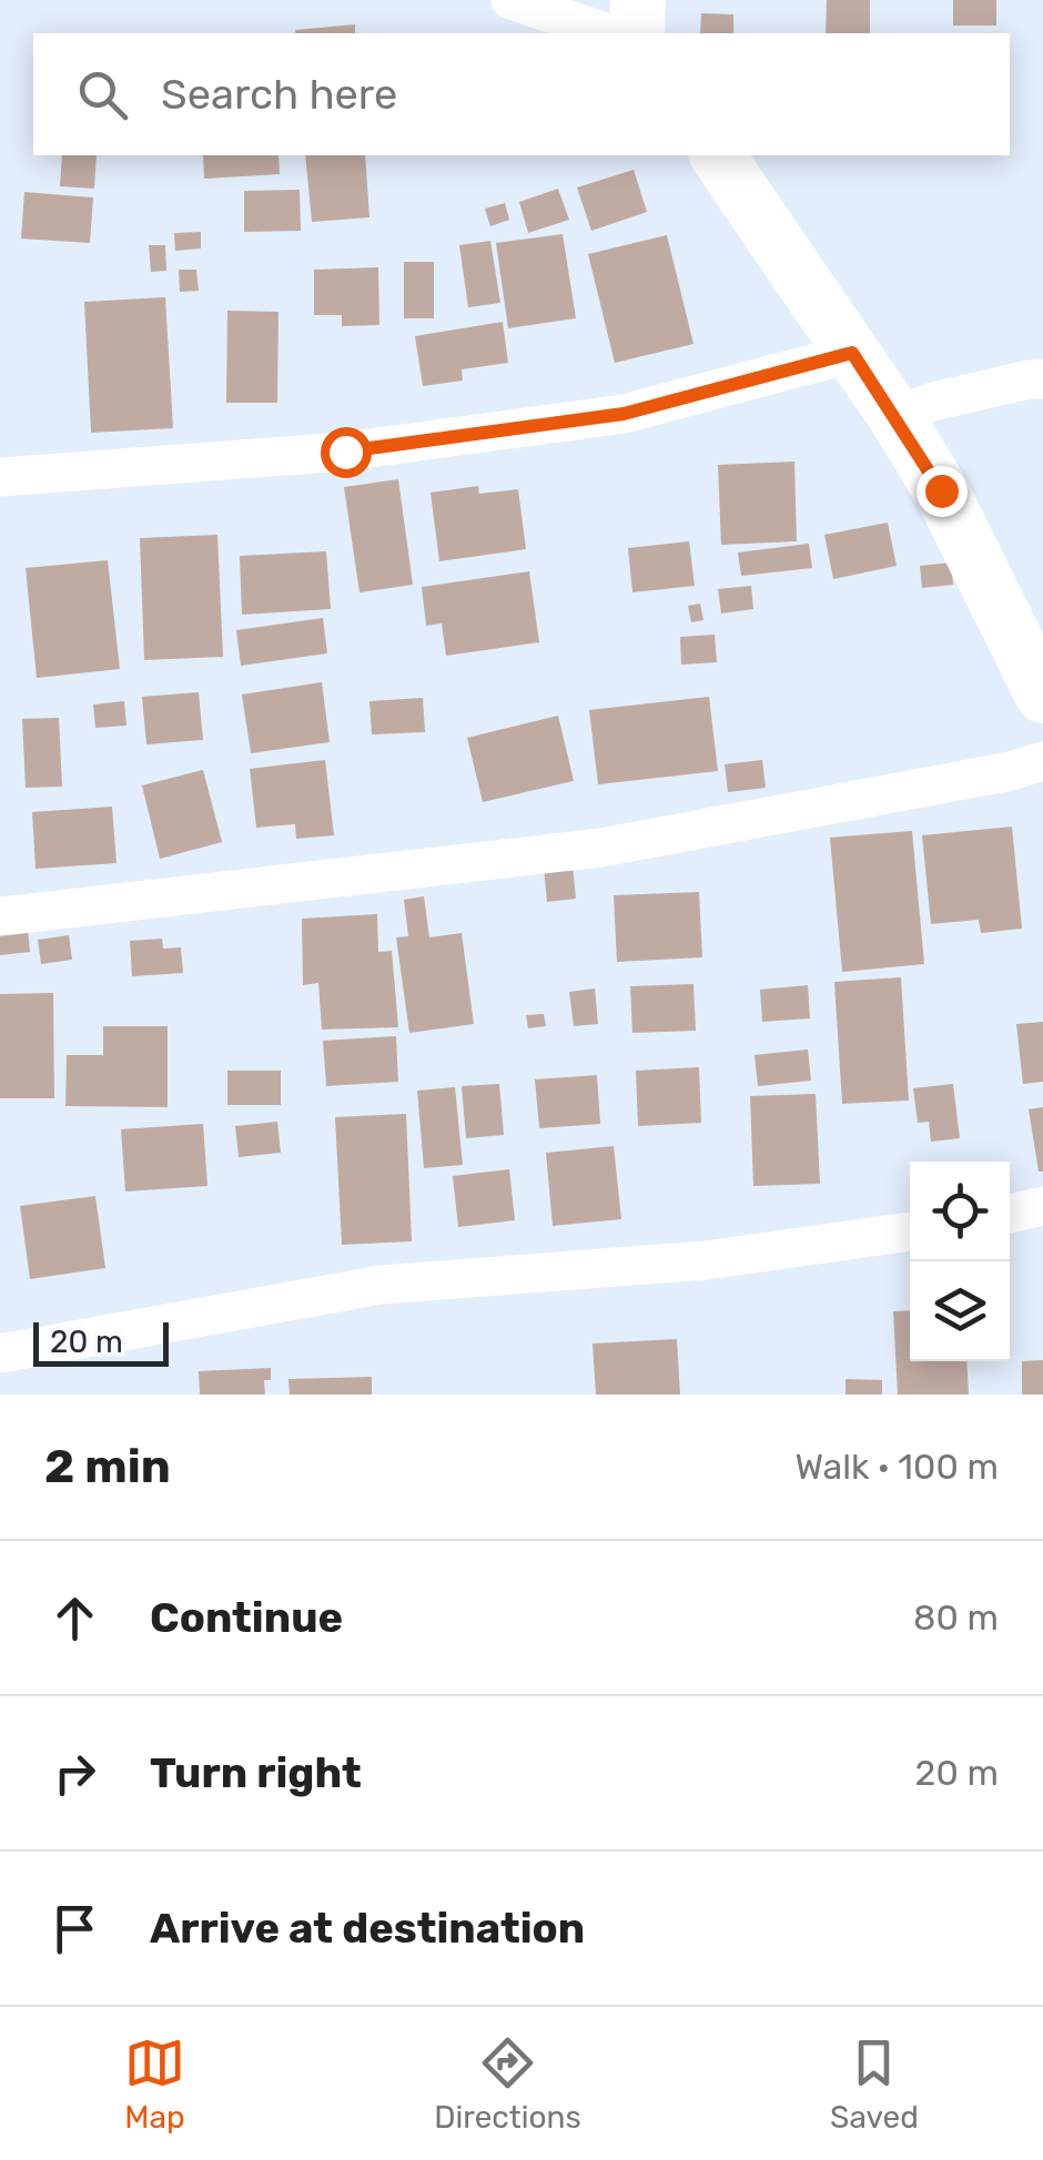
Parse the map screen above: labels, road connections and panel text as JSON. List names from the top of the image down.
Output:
{
  "scale_bar": "20 m",
  "page": {
    "search": "Search here",
    "scale": "20 m",
    "heading": ["2 min", "Walk · 100 m"],
    "list": [
      ["Continue", "80 m"],
      ["Turn right", "20 m"],
      "Arrive at destination"
    ],
    "nav": ["Map", "Directions", "Saved"]
  }
}
